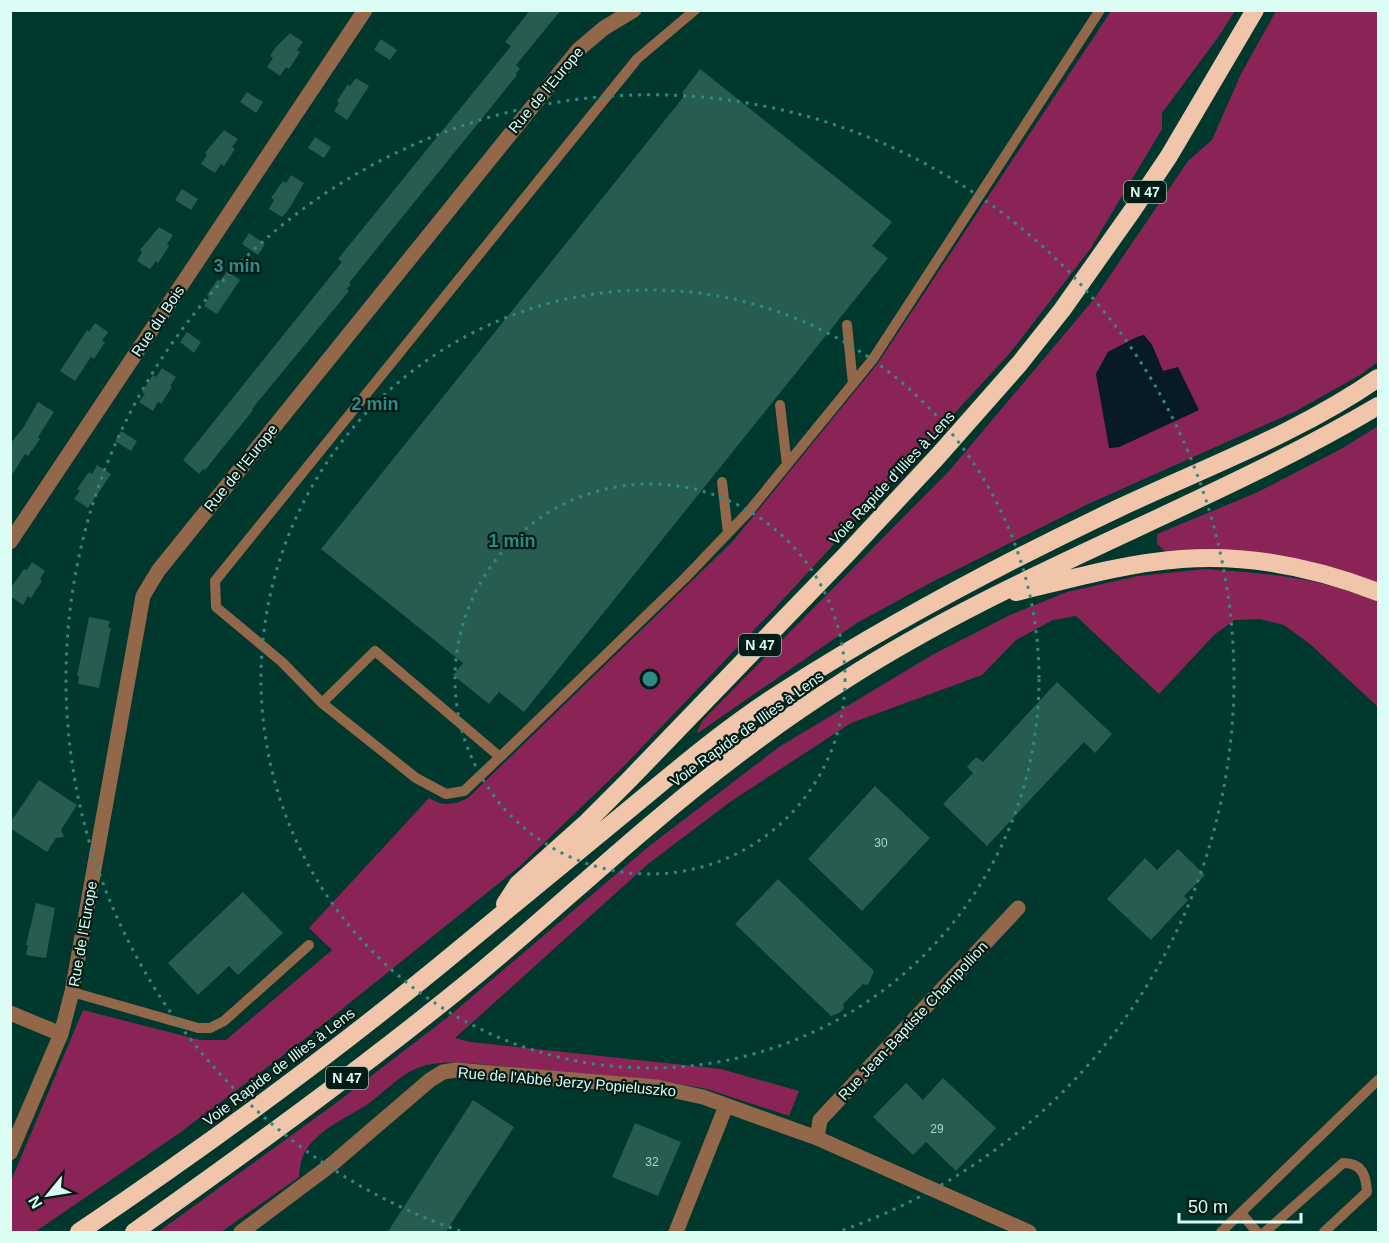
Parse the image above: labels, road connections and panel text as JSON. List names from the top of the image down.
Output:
{
  "streets": {
    "highway": ["N 47", "Voie Rapide d’Illies à Lens", "Voie Rapide de Illies à Lens"],
    "street": [
      "Rue de l'Europe",
      "Rue du Bois",
      "Rue Jean-Baptiste Champollion",
      "Rue de l'Abbé Jerzy Popieluszko"
    ]
  },
  "crossings": [
    ["N 47", "Voie Rapide de Illies à Lens"],
    ["Voie Rapide d’Illies à Lens", "Voie Rapide de Illies à Lens"],
    ["Rue Jean-Baptiste Champollion", "Rue de l'Abbé Jerzy Popieluszko"]
  ],
  "house_numbers": ["30", "29", "32"],
  "scale_bar": "50 m",
  "north": "bottom left",
  "rings": ["3 min", "2 min", "1 min"]
}
